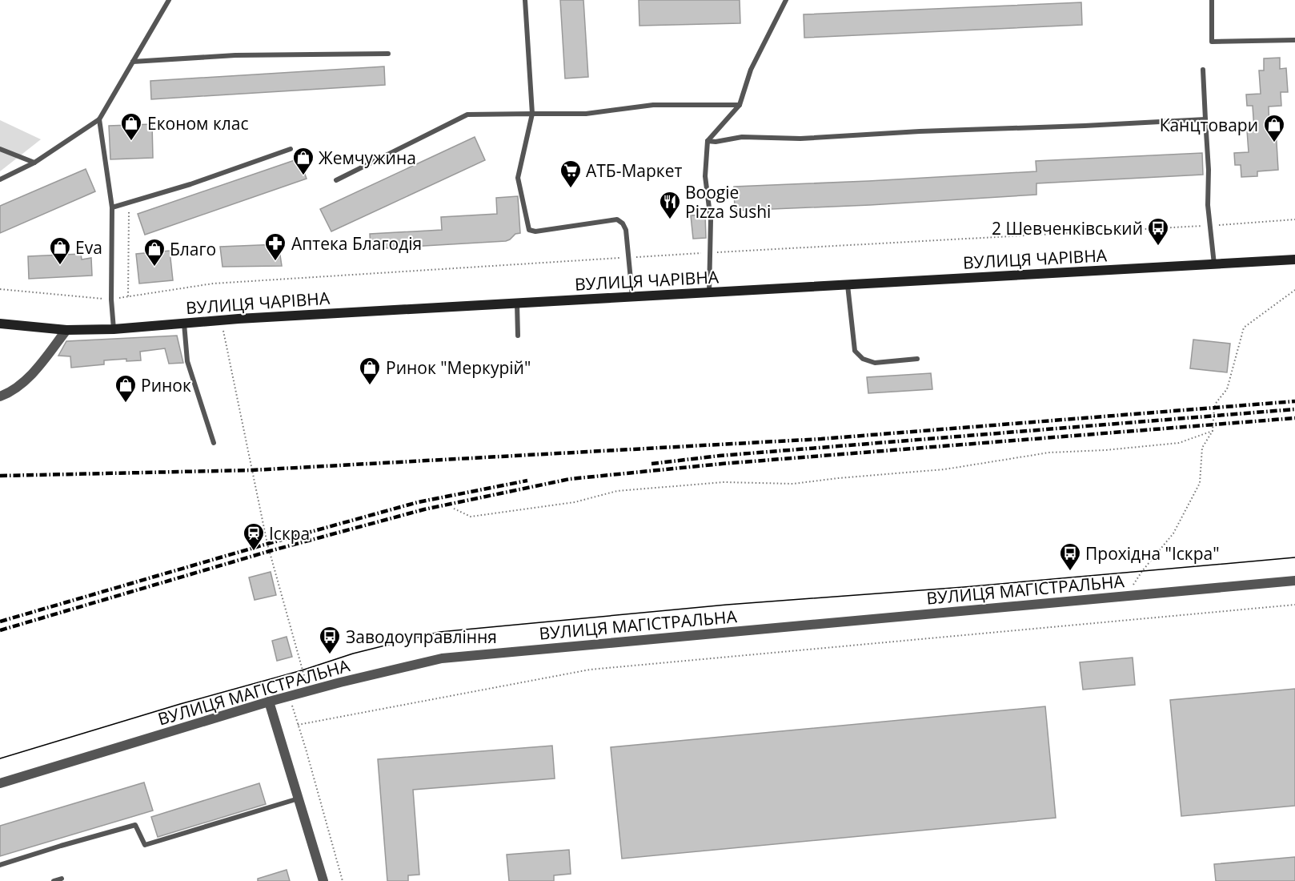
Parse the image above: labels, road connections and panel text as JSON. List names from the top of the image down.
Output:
{
  "streets": {
    "main road": ["ВУЛИЦЯ ЧАРІВНА"],
    "street": ["ВУЛИЦЯ МАГІСТРАЛЬНА"]
  },
  "places": {
    "shop": [
      "Економ клас",
      "Канцтовари",
      "Жемчужина",
      "Eva",
      "Благо",
      "Ринок \"Меркурій\"",
      "Ринок"
    ],
    "supermarket": ["АТБ-Маркет"],
    "restaurant": ["Boogie Pizza Sushi"],
    "bus stop": ["2 Шевченківський", "Прохідна \"Іскра\"", "Заводоуправління"],
    "pharmacy": ["Аптека Благодія"],
    "station": ["Іскра"]
  }
}
